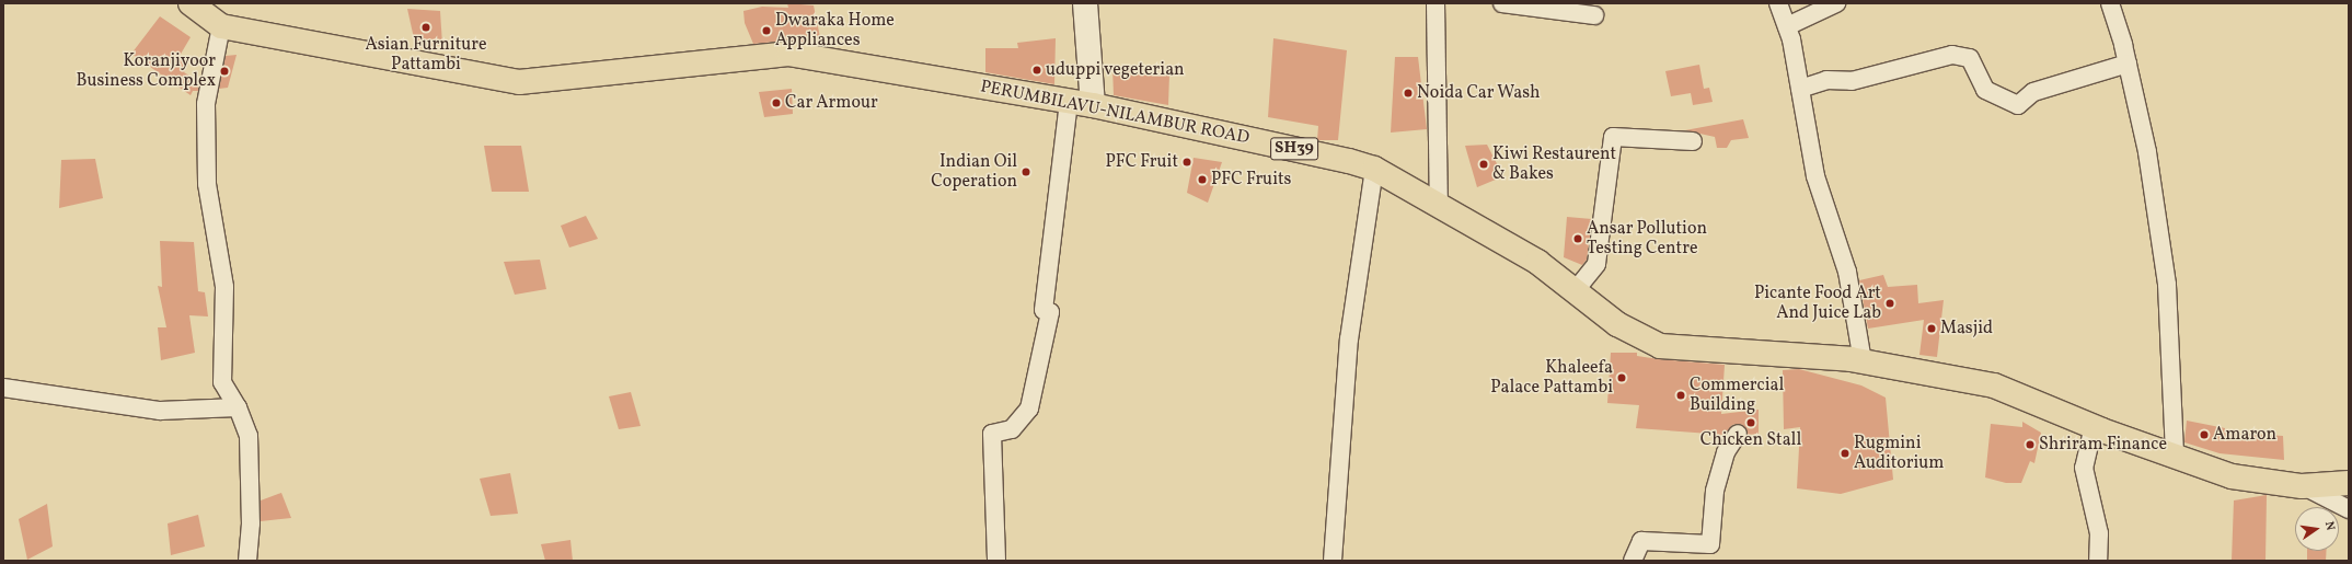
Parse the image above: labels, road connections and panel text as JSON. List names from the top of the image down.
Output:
{
  "streets": {
    "main road": ["PERUMBILAVU-NILAMBUR ROAD", "SH39"]
  },
  "places": [
    "Asian Furniture Pattambi",
    "Dwaraka Home Appliances",
    "uduppi vegeterian",
    "Koranjiyoor Business Complex",
    "Noida Car Wash",
    "Car Armour",
    "PFC Fruit",
    "Kiwi Restaurent & Bakes",
    "Indian Oil Coperation",
    "PFC Fruits",
    "Ansar Pollution Testing Centre",
    "Picante Food Art And Juice Lab",
    "Masjid",
    "Khaleefa Palace Pattambi",
    "Commercial Building",
    "Chicken Stall",
    "Amaron",
    "Shriram Finance",
    "Rugmini Auditorium"
  ],
  "north": "right"
}
